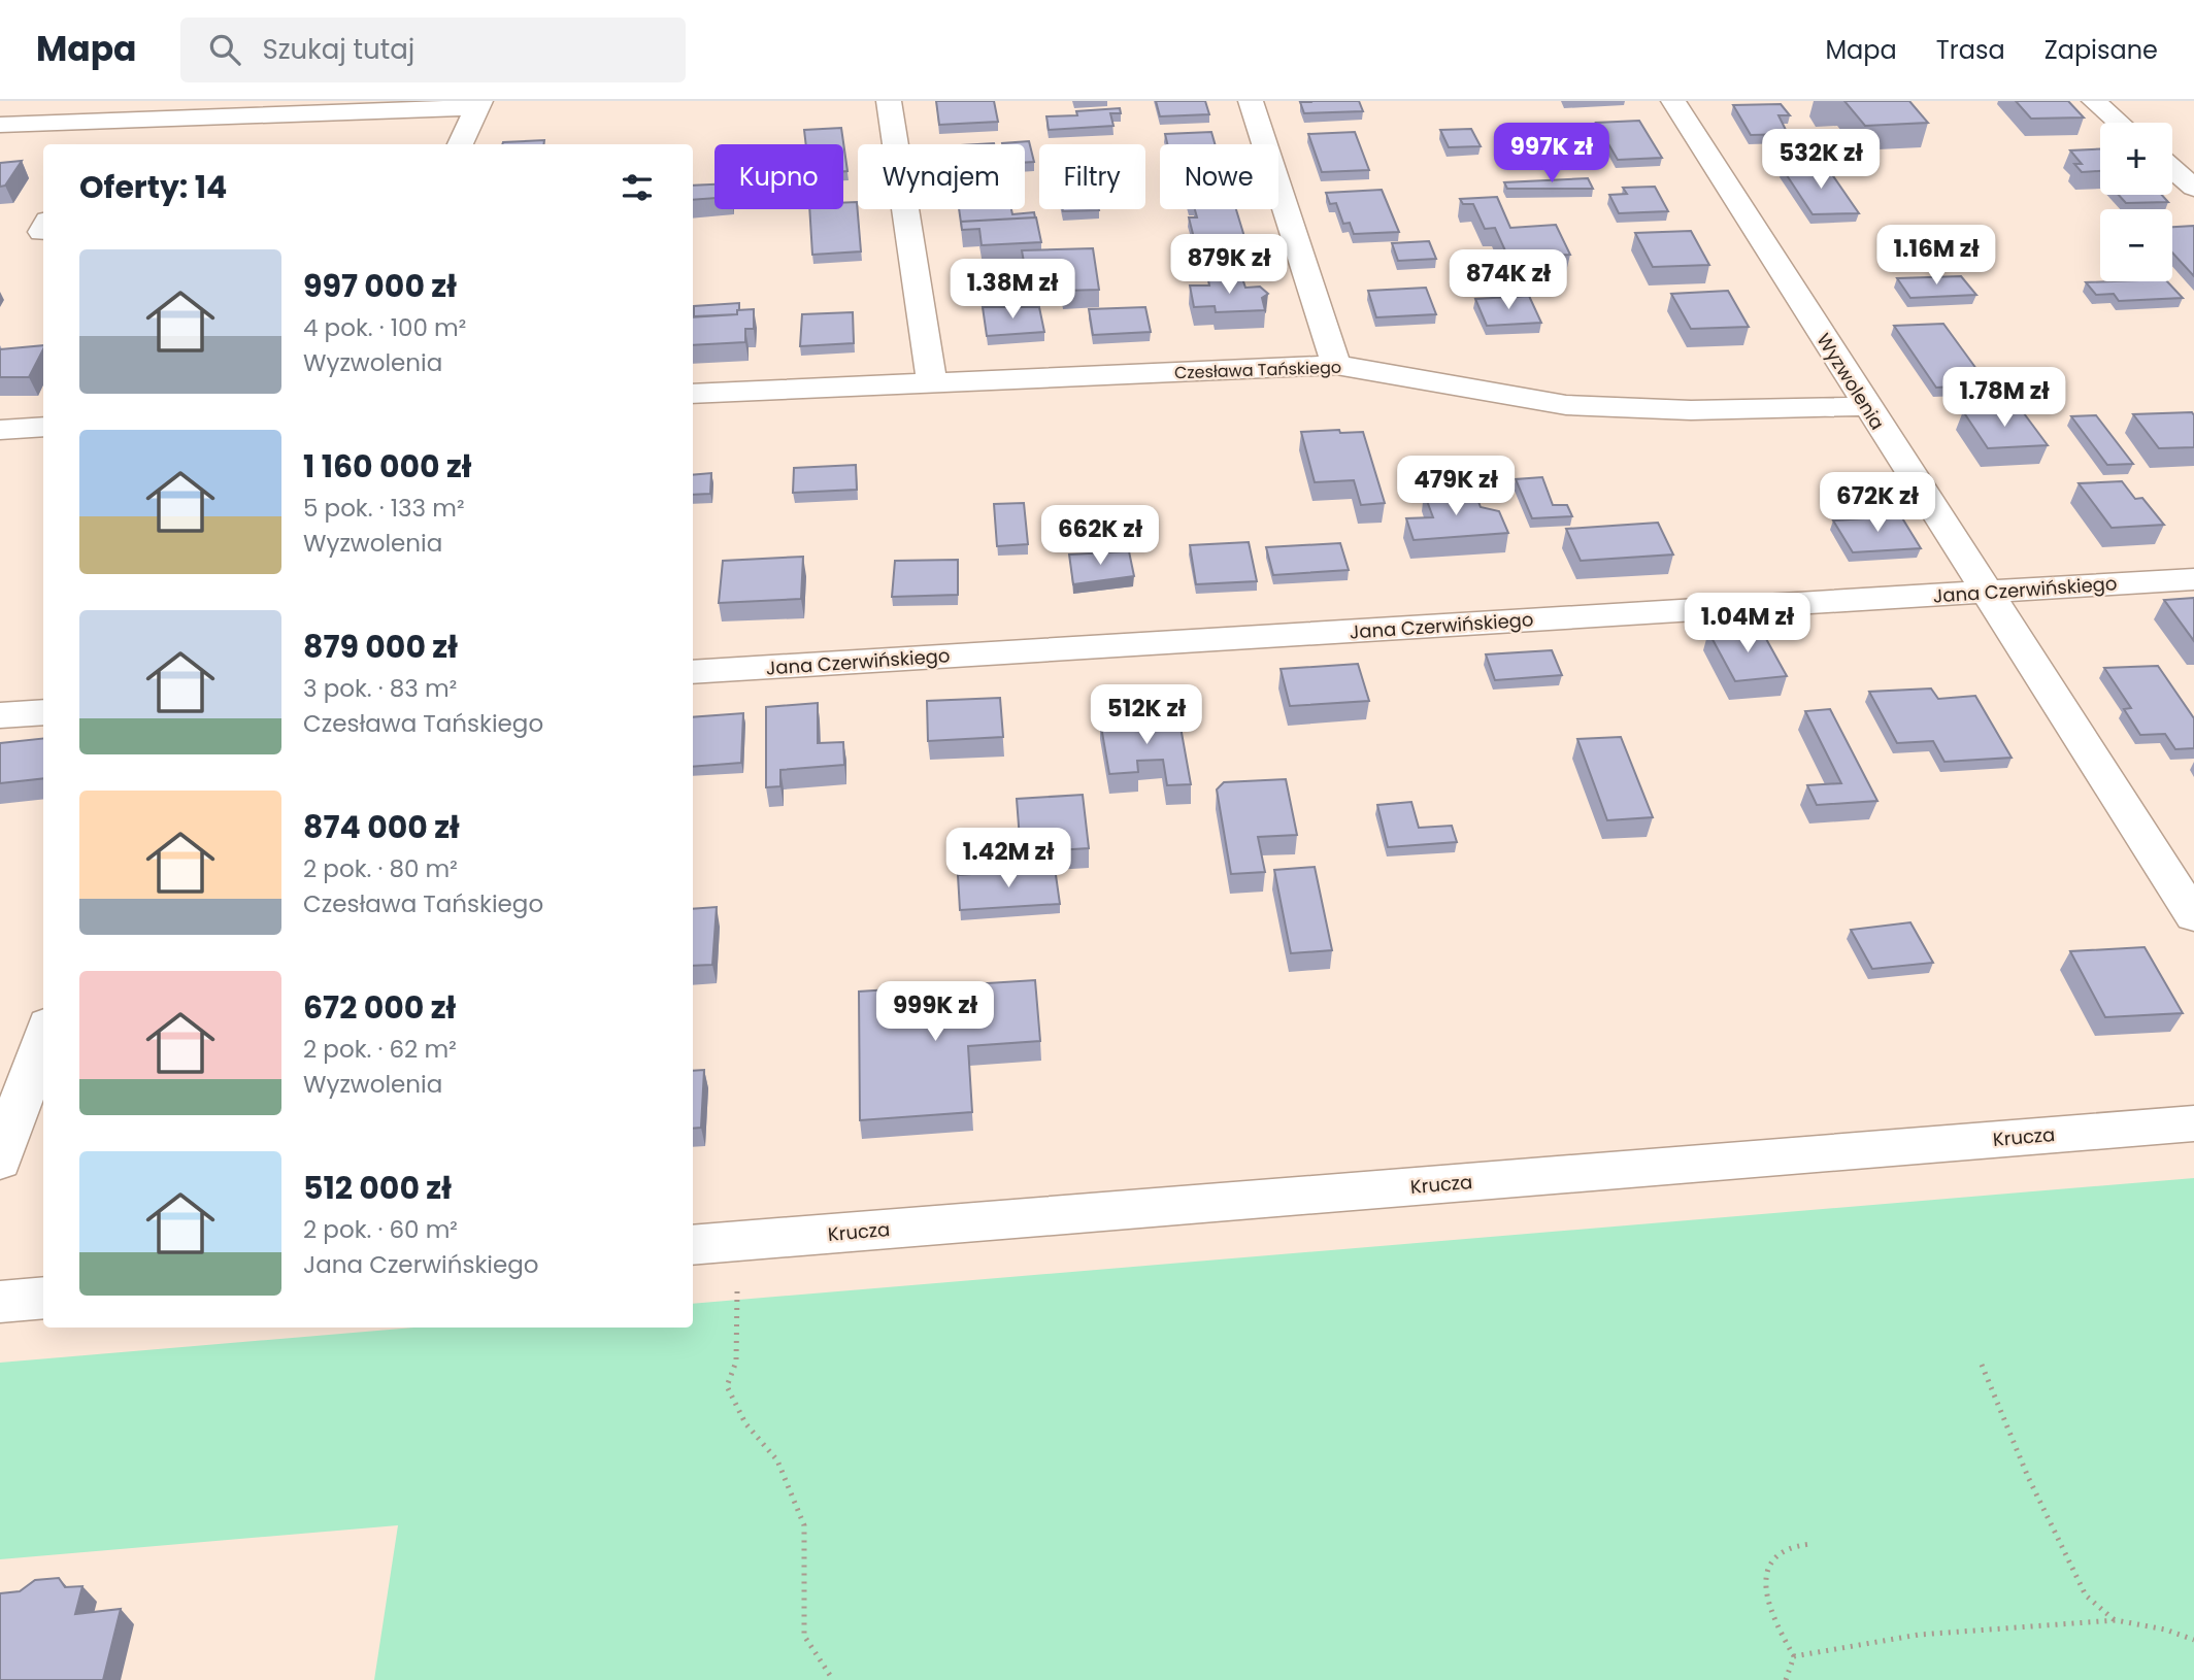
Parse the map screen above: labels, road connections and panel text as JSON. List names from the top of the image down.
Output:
{
  "streets": {
    "street": [
      "Czesława Tańskiego",
      "Wyzwolenia",
      "Jana Czerwińskiego",
      "Krucza"
    ]
  },
  "crossings": [
    ["Czesława Tańskiego", "Wyzwolenia"],
    ["Wyzwolenia", "Jana Czerwińskiego"]
  ],
  "page": {
    "header": "Mapa",
    "search": "Szukaj tutaj",
    "nav": ["Mapa", "Trasa", "Zapisane"],
    "map_buttons": ["+", "−"],
    "price": [
      "997K zł",
      "532K zł",
      "1.16M zł",
      "879K zł",
      "874K zł",
      "1.38M zł",
      "1.78M zł",
      "479K zł",
      "672K zł",
      "662K zł",
      "1.04M zł",
      "512K zł",
      "1.42M zł",
      "999K zł"
    ],
    "chip": [
      "Kupno",
      "Wynajem",
      "Filtry",
      "Nowe"
    ],
    "heading": "Oferty: 14",
    "list": [
      {
        "name": "997 000 zł",
        "note": "4 pok. · 100 m² · Wyzwolenia"
      },
      {
        "name": "1 160 000 zł",
        "note": "5 pok. · 133 m² · Wyzwolenia"
      },
      {
        "name": "879 000 zł",
        "note": "3 pok. · 83 m² · Czesława Tańskiego"
      },
      {
        "name": "874 000 zł",
        "note": "2 pok. · 80 m² · Czesława Tańskiego"
      },
      {
        "name": "672 000 zł",
        "note": "2 pok. · 62 m² · Wyzwolenia"
      },
      {
        "name": "512 000 zł",
        "note": "2 pok. · 60 m² · Jana Czerwińskiego"
      }
    ]
  }
}
